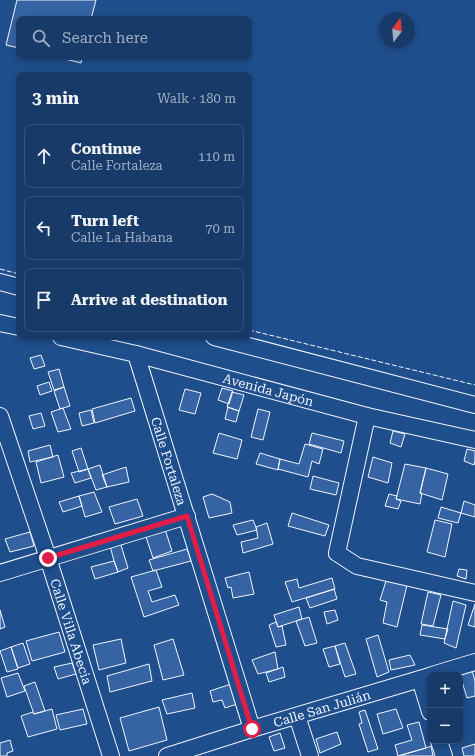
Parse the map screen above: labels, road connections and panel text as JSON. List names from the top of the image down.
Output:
{
  "streets": {
    "street": [
      "Avenida Japón",
      "Calle Fortaleza",
      "Calle Villa Abecia",
      "Calle San Julián"
    ]
  },
  "crossings": [
    ["Avenida Japón", "Calle Fortaleza"],
    ["Calle Fortaleza", "Calle San Julián"]
  ],
  "north": "top",
  "page": {
    "search": "Search here",
    "heading": ["3 min", "Walk · 180 m"],
    "list": [
      ["Continue", "Calle Fortaleza", "110 m"],
      ["Turn left", "Calle La Habana", "70 m"],
      "Arrive at destination"
    ],
    "map_buttons": ["+", "−"]
  }
}
